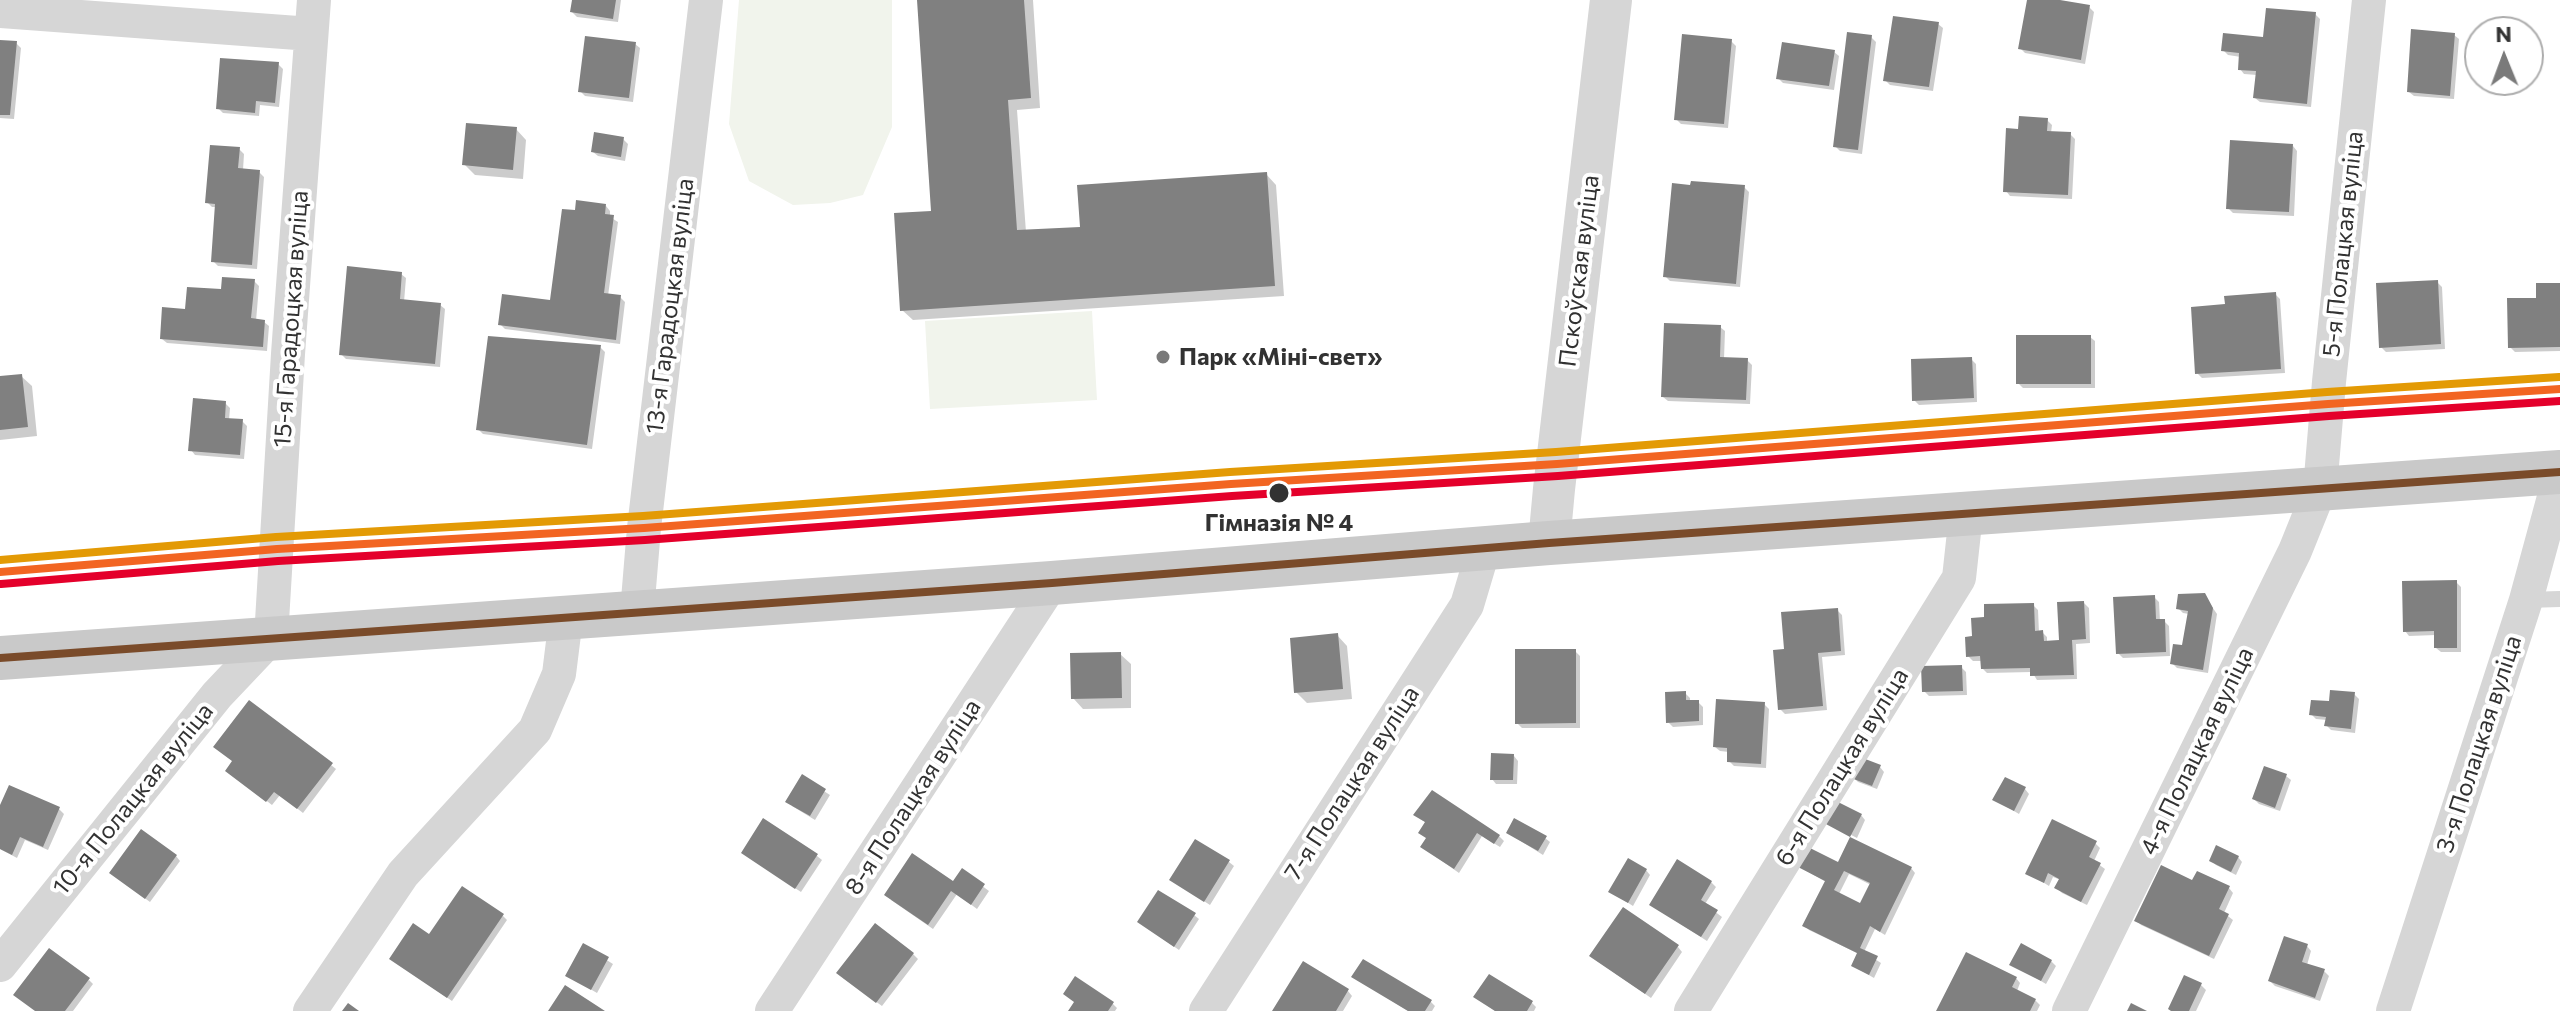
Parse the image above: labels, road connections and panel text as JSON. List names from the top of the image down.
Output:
{
  "streets": {
    "street": [
      "5-я Полацкая вуліца",
      "Пскоўская вуліца",
      "13-я Гарадоцкая вуліца",
      "15-я Гарадоцкая вуліца",
      "3-я Полацкая вуліца",
      "4-я Полацкая вуліца",
      "6-я Полацкая вуліца",
      "7-я Полацкая вуліца",
      "8-я Полацкая вуліца",
      "10-я Полацкая вуліца"
    ]
  },
  "crossings": [
    ["5-я Полацкая вуліца", "4-я Полацкая вуліца"],
    ["15-я Гарадоцкая вуліца", "10-я Полацкая вуліца"]
  ],
  "places": ["Парк «Міні-свет»", "Гімназія № 4"],
  "north": "top"
}
